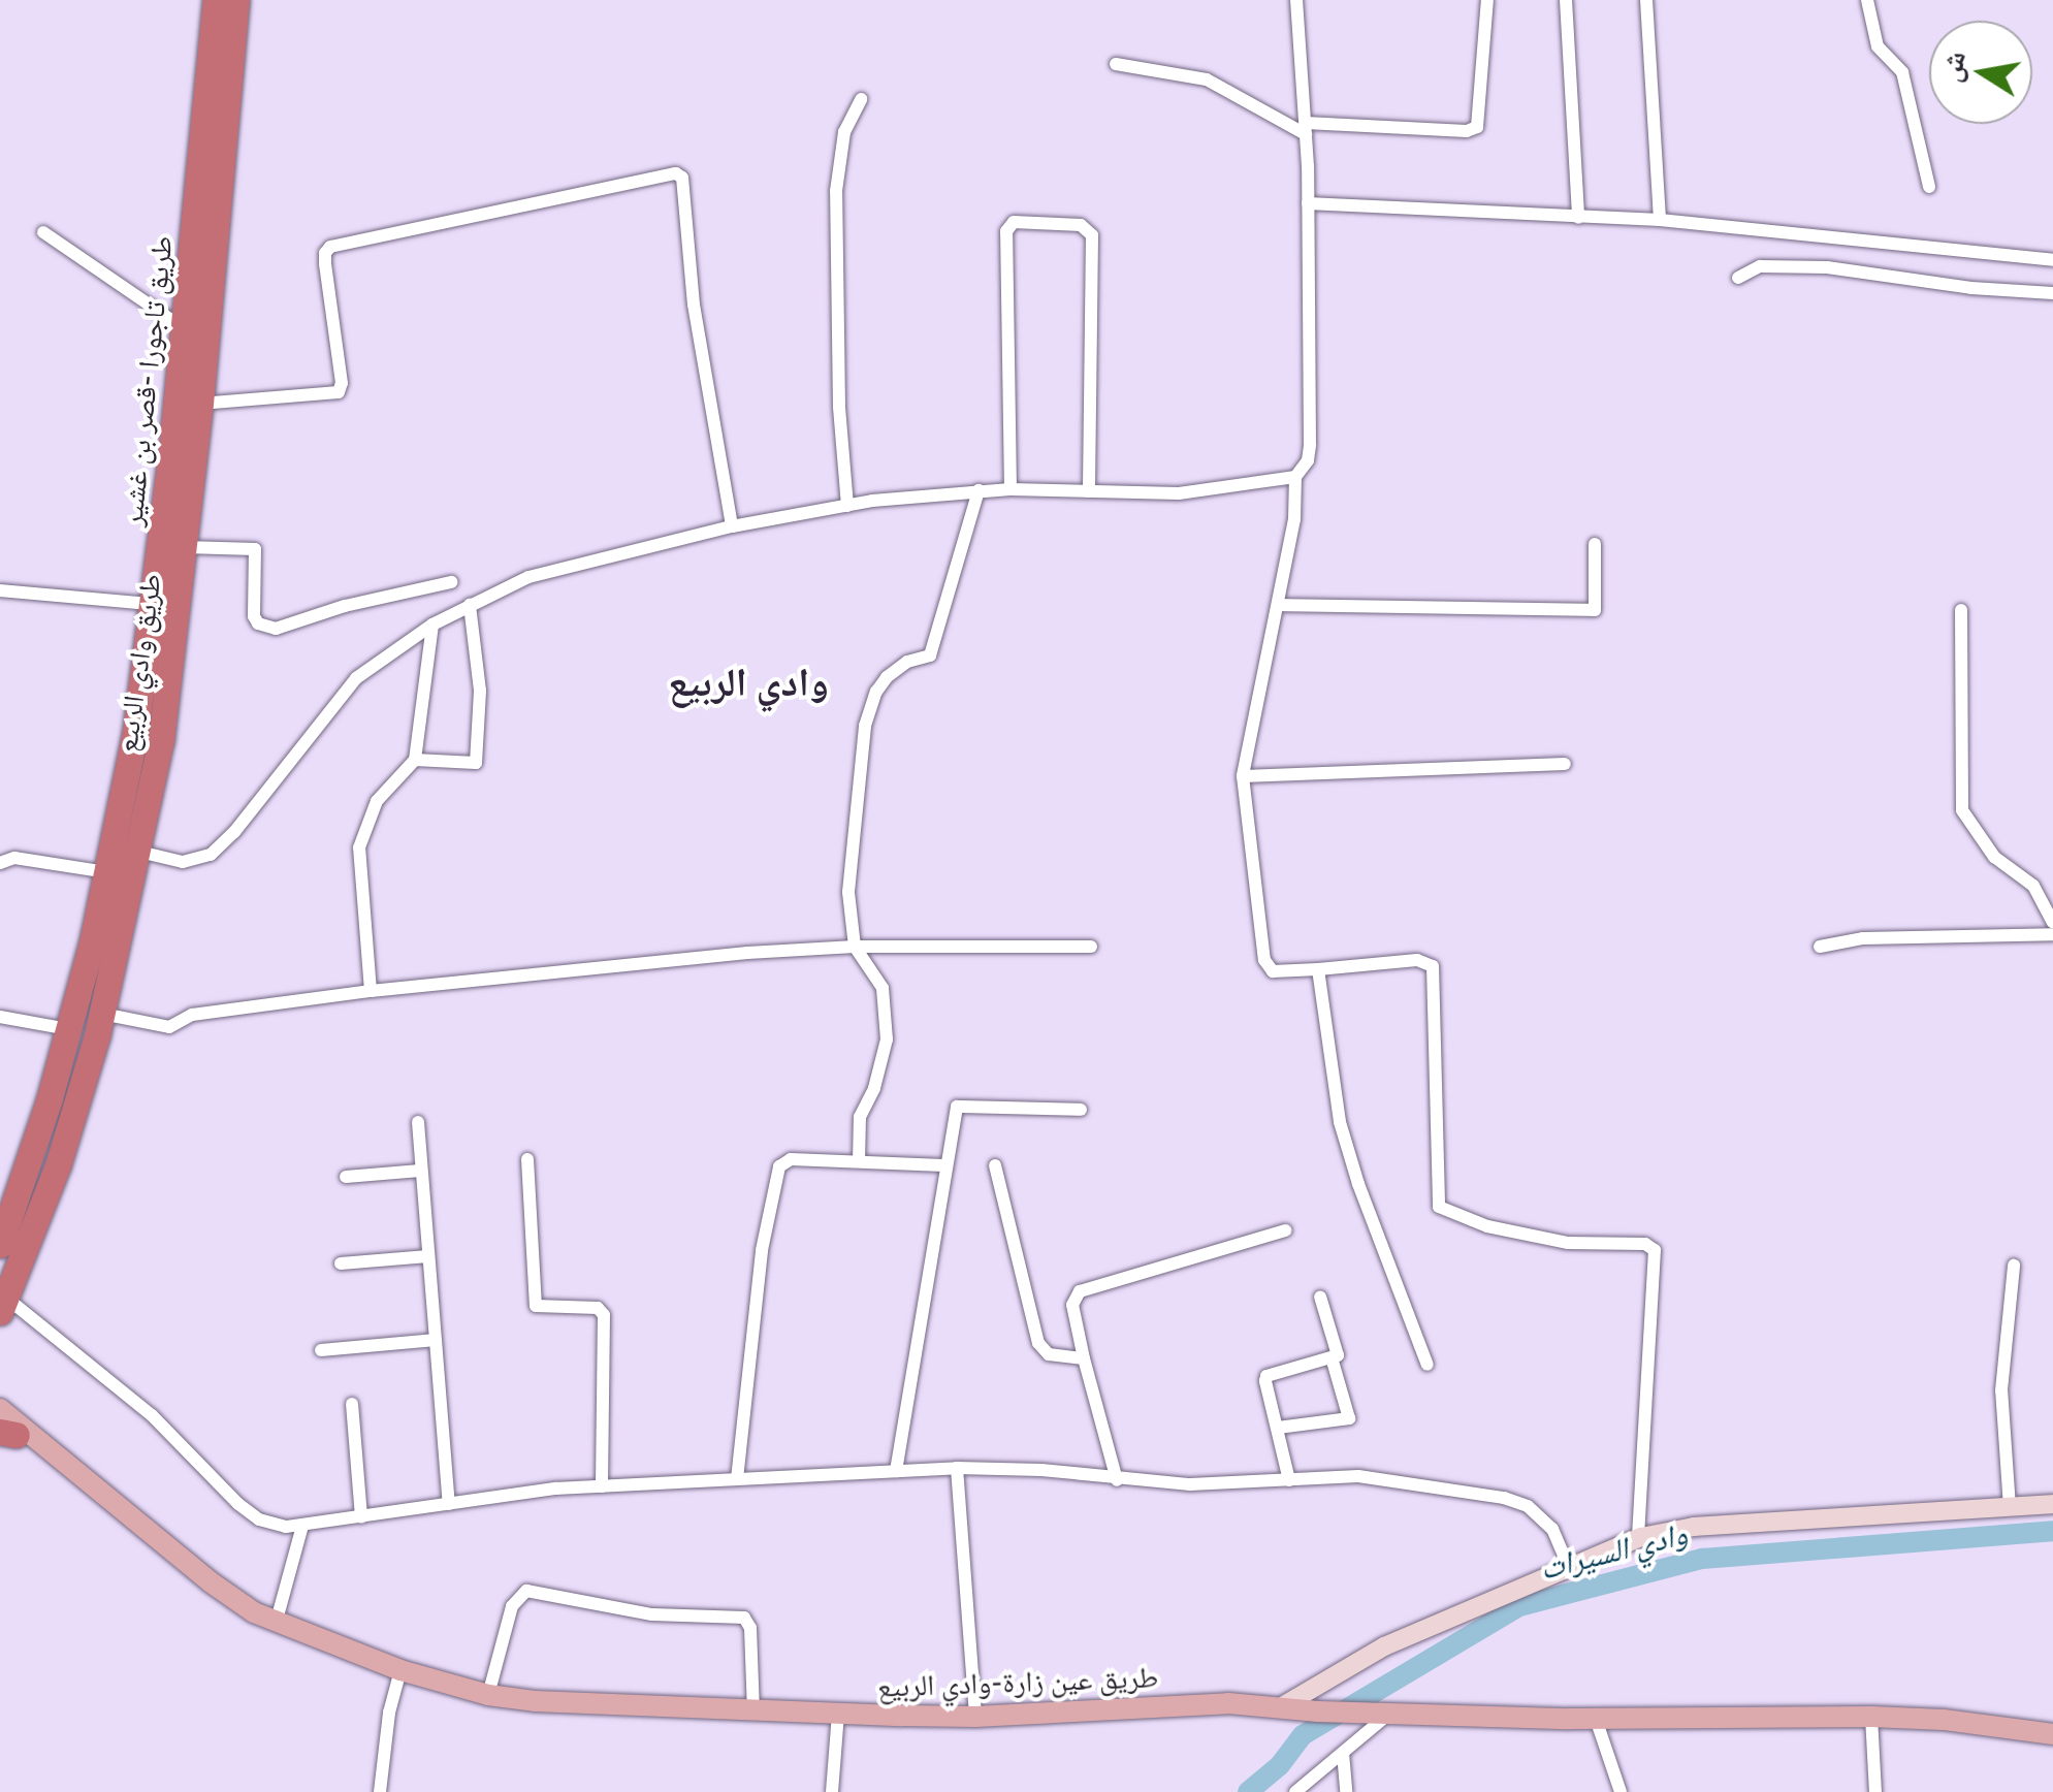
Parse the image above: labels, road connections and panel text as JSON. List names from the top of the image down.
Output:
{
  "streets": {
    "highway": ["طريق تاجورا -قصر بن غشير", "طريق وادي الربيع"],
    "main road": ["طريق عين زارة-وادي الربيع"]
  },
  "districts": ["وادي الربيع"],
  "water": ["وادي السيرات"],
  "north": "left"
}
